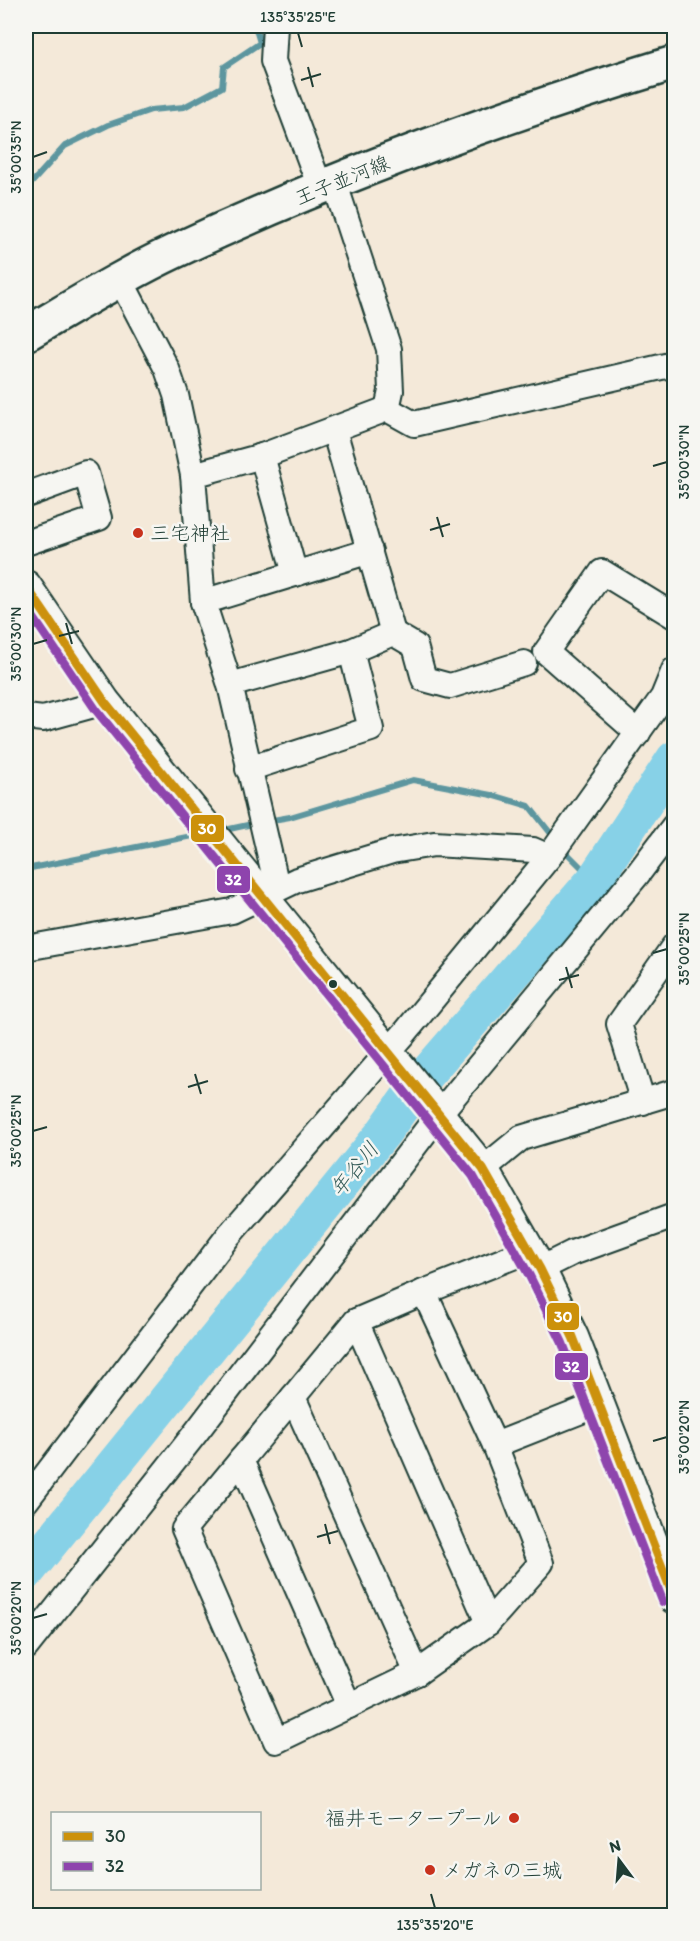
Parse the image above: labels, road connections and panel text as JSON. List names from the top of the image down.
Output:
{
  "streets": {
    "main road": ["王子並河線"]
  },
  "water": ["年谷川"],
  "places": ["三宅神社", "福井モータープール", "メガネの三城"],
  "lines": ["transit line 30", "transit line 32"],
  "legend": ["30", "32"],
  "north": "top",
  "coordinates": [
    "135°35'25\"E",
    "35°00'35\"N",
    "35°00'30\"N",
    "35°00'25\"N",
    "35°00'20\"N",
    "135°35'20\"E"
  ]
}
